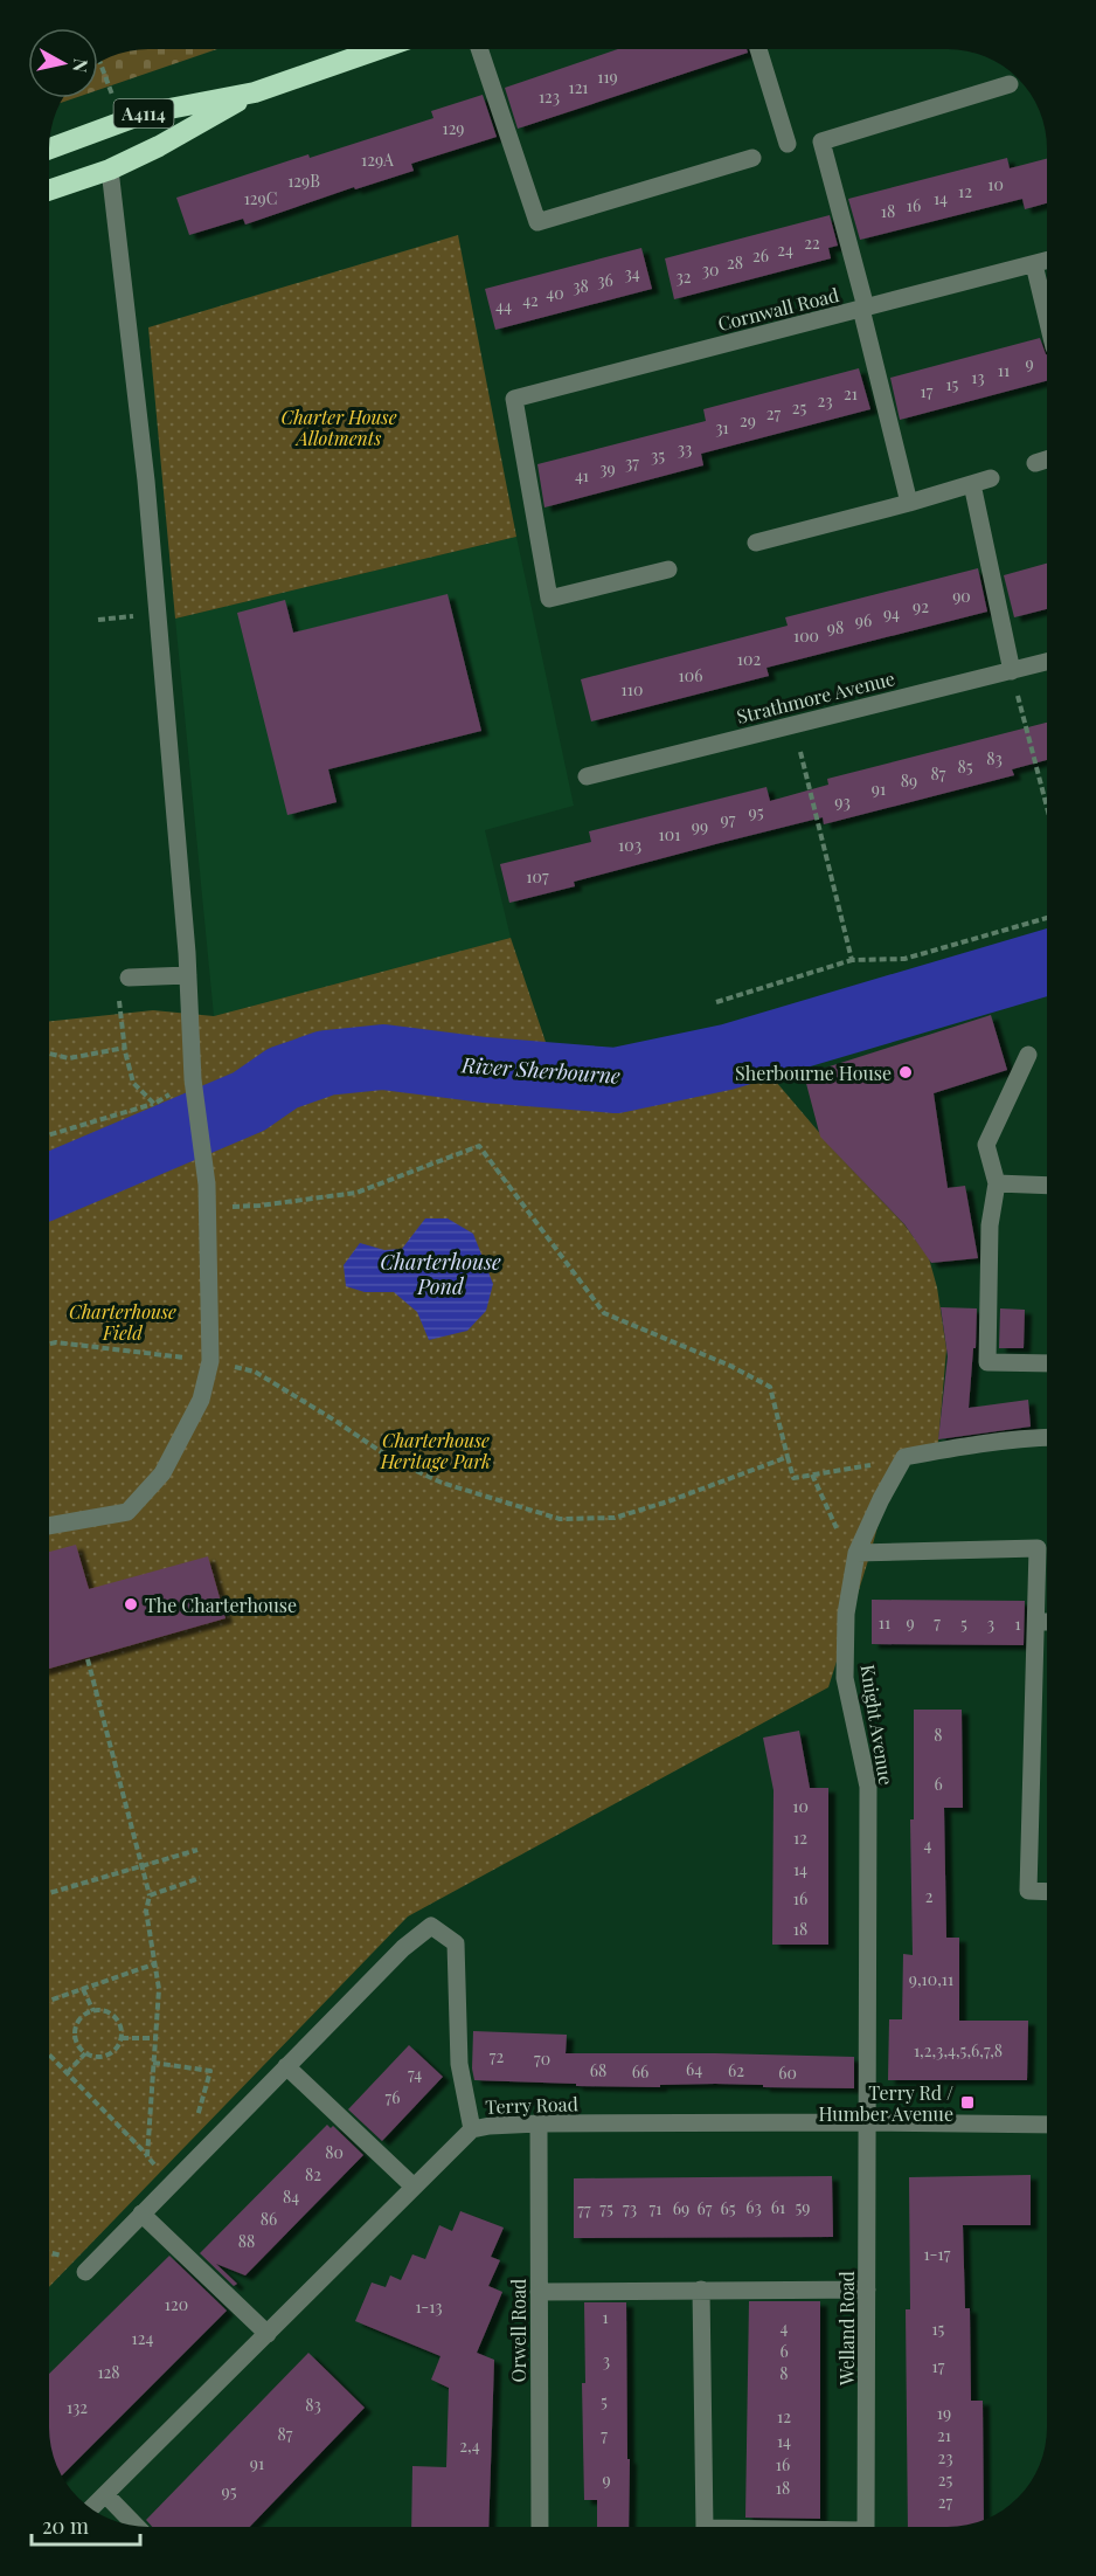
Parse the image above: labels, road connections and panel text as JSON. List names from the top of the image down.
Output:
{
  "streets": {
    "highway": ["A4114"],
    "street": [
      "Cornwall Road",
      "Strathmore Avenue",
      "Knight Avenue",
      "Terry Road",
      "Welland Road",
      "Orwell Road"
    ]
  },
  "crossings": [
    ["Knight Avenue", "Terry Road"],
    ["Knight Avenue", "Welland Road"],
    ["Terry Road", "Welland Road"],
    ["Terry Road", "Orwell Road"]
  ],
  "water": ["River Sherbourne", "Charterhouse Pond"],
  "parks": ["Charter House Allotments", "Charterhouse Field", "Charterhouse Heritage Park"],
  "places": {
    "other": ["Sherbourne House", "The Charterhouse"],
    "transit": ["Terry Rd / Humber Avenue"]
  },
  "house_numbers": [
    "119",
    "121",
    "123",
    "129",
    "129A",
    "129B",
    "10",
    "12",
    "129C",
    "14",
    "16",
    "18",
    "22",
    "24",
    "26",
    "28",
    "30",
    "34",
    "32",
    "36",
    "38",
    "40",
    "42",
    "44",
    "9",
    "11",
    "13",
    "15",
    "17",
    "21",
    "23",
    "25",
    "27",
    "29",
    "31",
    "33",
    "35",
    "37",
    "39",
    "41",
    "90",
    "92",
    "94",
    "96",
    "98",
    "100",
    "102",
    "106",
    "110",
    "83",
    "85",
    "87",
    "89",
    "91",
    "93",
    "95",
    "97",
    "99",
    "101",
    "103",
    "107",
    "11",
    "9",
    "7",
    "5",
    "3",
    "1",
    "8",
    "6",
    "10",
    "12",
    "4",
    "14",
    "2",
    "16",
    "18",
    "9,10,11",
    "1,2,3,4,5,6,7,8",
    "72",
    "70",
    "64",
    "68",
    "62",
    "66",
    "60",
    "74",
    "76",
    "80",
    "82",
    "84",
    "63",
    "61",
    "59",
    "75",
    "73",
    "71",
    "69",
    "67",
    "65",
    "77",
    "86",
    "88",
    "1-17",
    "120",
    "1-13",
    "1",
    "4",
    "15",
    "124",
    "6",
    "3",
    "17",
    "128",
    "8",
    "5",
    "83",
    "132",
    "19",
    "12",
    "87",
    "7",
    "21",
    "14",
    "2,4",
    "23",
    "91",
    "16",
    "9",
    "25",
    "18",
    "95",
    "27"
  ],
  "scale_bar": "20 m",
  "north": "right"
}
